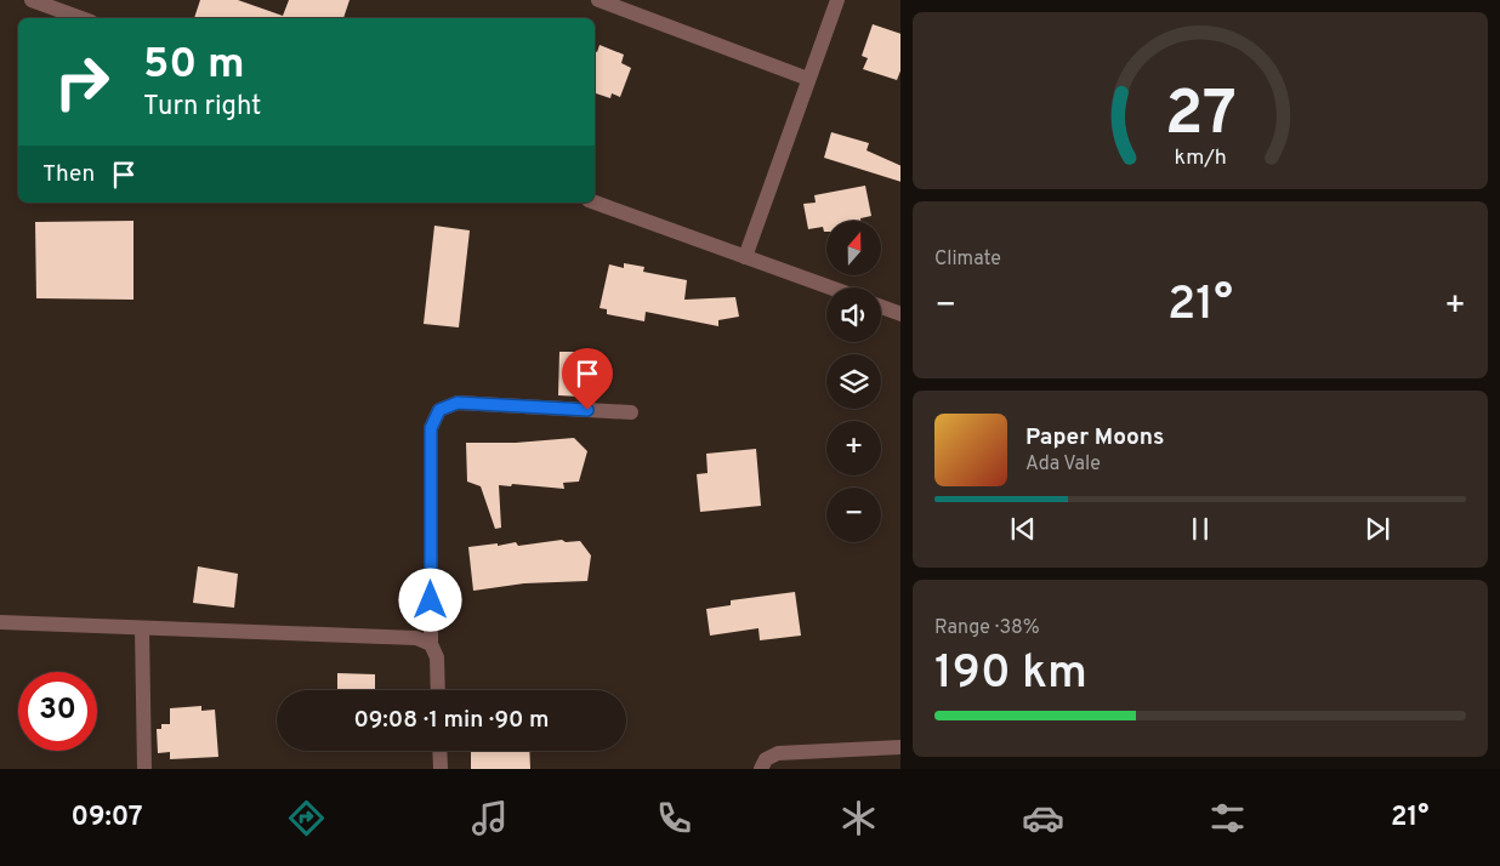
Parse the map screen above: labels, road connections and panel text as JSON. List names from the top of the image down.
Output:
{
  "north": "top",
  "page": {
    "turn": ["50 m", "Turn right"],
    "then": "Then",
    "tile": [
      "Climate",
      ["Range · 38%", "190 km"]
    ],
    "map_buttons": ["+", "−"],
    "heat": ["−", "21°", "+"],
    "song": ["Paper Moons", "Ada Vale"],
    "limit": "30",
    "trip": "09:08 · 1 min · 90 m",
    "tabs": ["09:07", "21°"],
    "gauge": ["27", "km/h"]
  }
}
